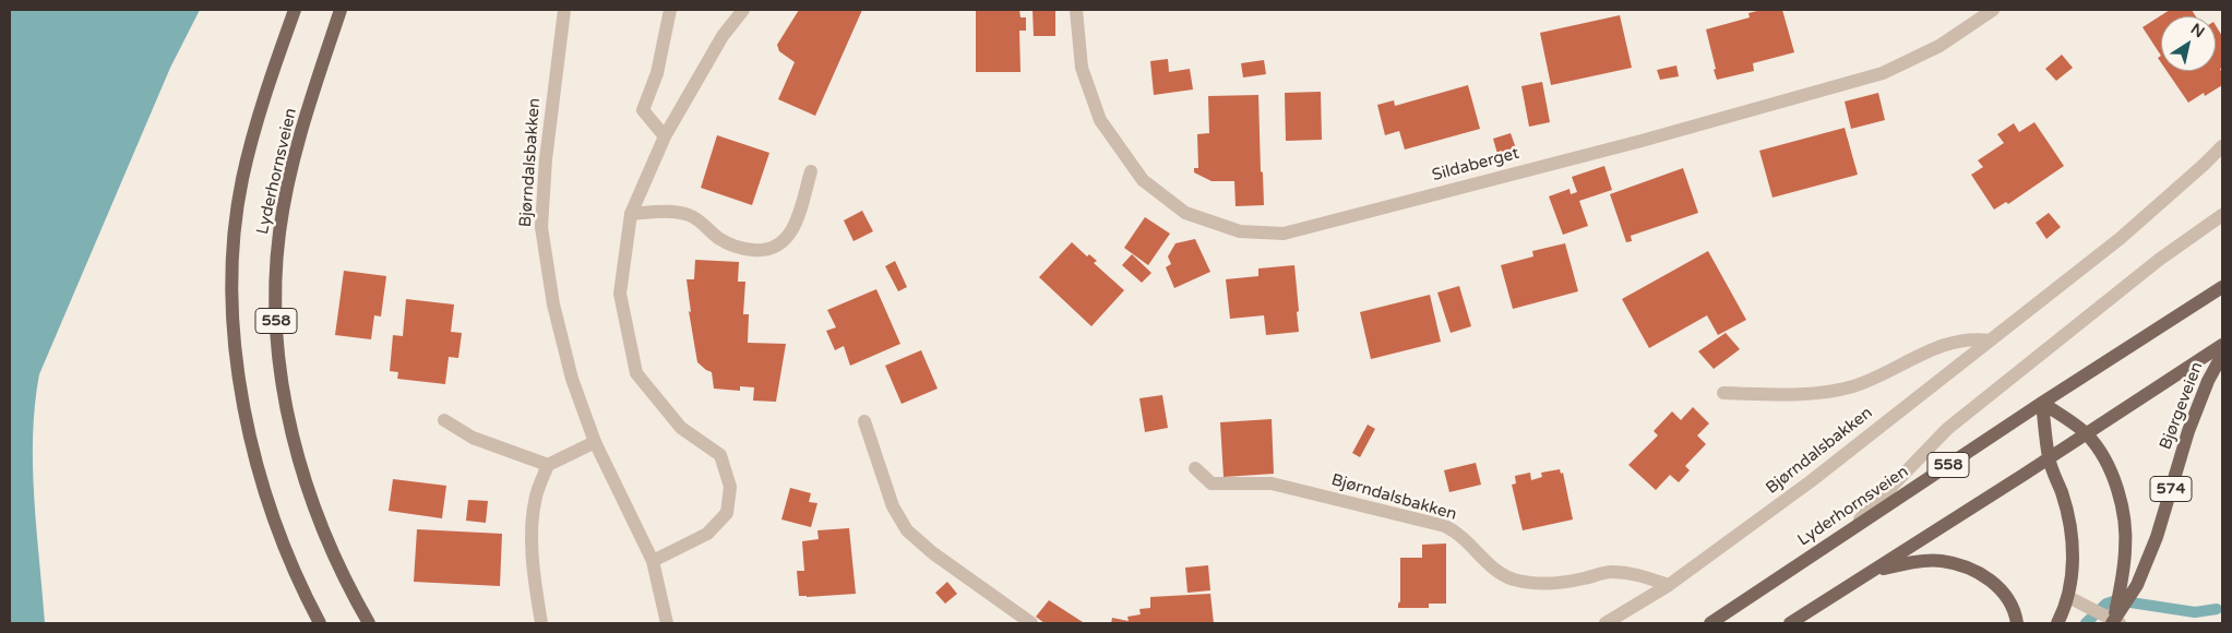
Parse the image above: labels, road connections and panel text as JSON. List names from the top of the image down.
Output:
{
  "streets": {
    "main road": [
      "Lyderhornsveien",
      "558",
      "Bjørgeveien",
      "574"
    ],
    "street": ["Bjørndalsbakken", "Sildaberget"]
  },
  "north": "top right"
}
